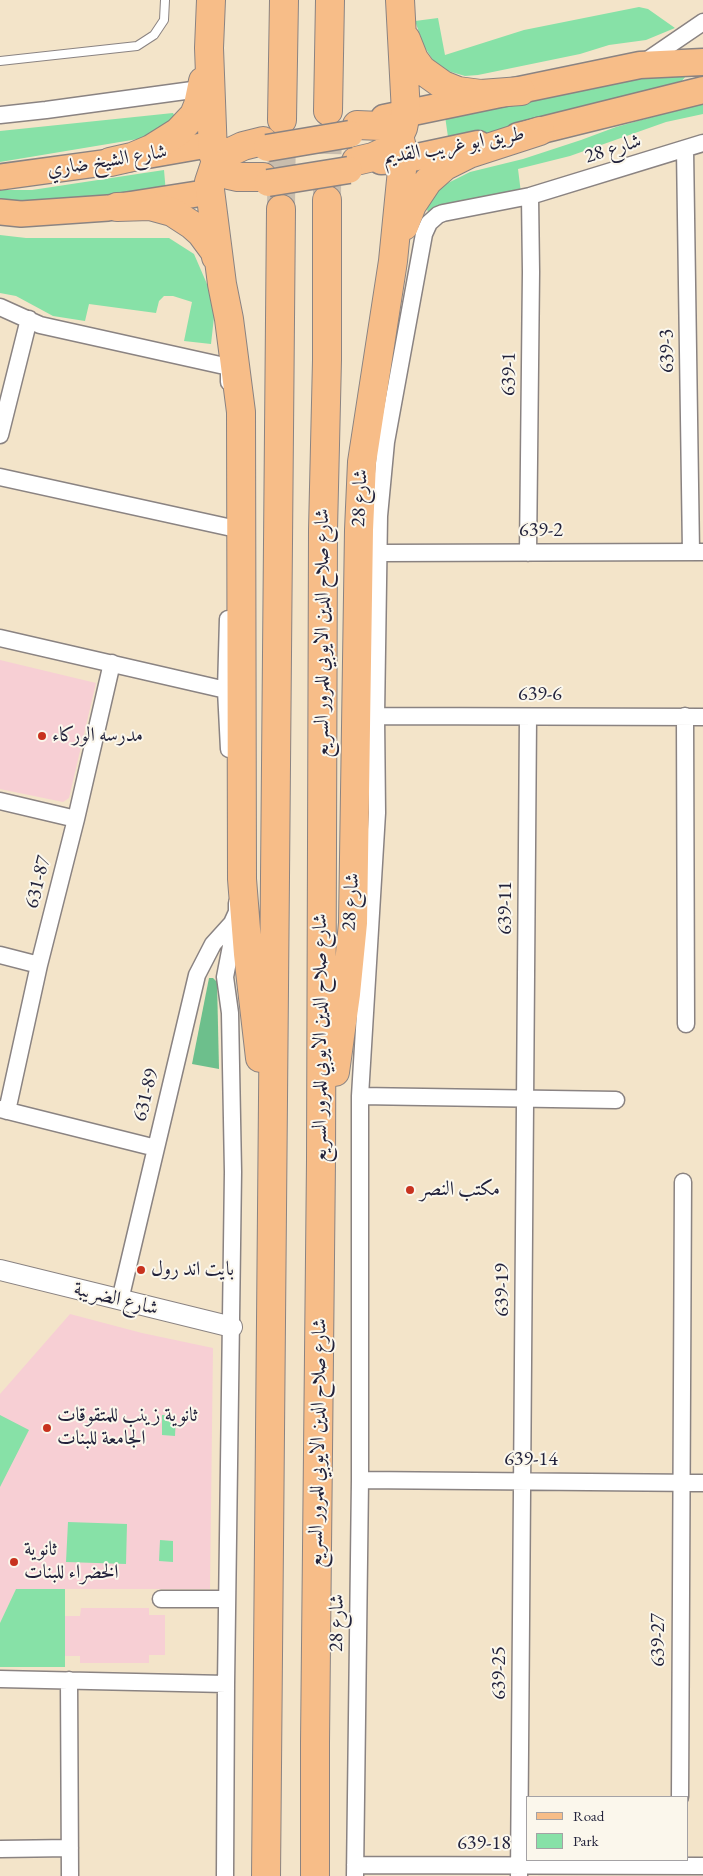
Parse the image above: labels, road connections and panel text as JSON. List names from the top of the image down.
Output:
{
  "streets": {
    "highway": ["طريق ابو غريب القديم", "شارع صلاح الدين الايوبي للمرور السريع"],
    "main road": ["شارع الشيخ ضاري"],
    "street": [
      "شارع 28",
      "639-3",
      "639-1",
      "639-2",
      "639-6",
      "631-87",
      "639-11",
      "631-89",
      "639-19",
      "شارع الضريبة",
      "639-14",
      "639-27",
      "639-25",
      "639-18"
    ]
  },
  "crossings": [
    ["شارع 28", "639-3"],
    ["شارع 28", "639-1"],
    ["شارع 28", "639-2"],
    ["شارع 28", "639-6"],
    ["شارع 28", "639-14"],
    ["شارع 28", "639-18"],
    ["639-3", "639-2"],
    ["639-1", "639-2"],
    ["639-6", "639-11"],
    ["639-11", "639-19"],
    ["631-89", "شارع الضريبة"],
    ["639-19", "639-14"],
    ["639-19", "639-25"],
    ["639-14", "639-27"],
    ["639-14", "639-25"],
    ["639-25", "639-18"]
  ],
  "places": [
    "مدرسه الوركاء",
    "مكتب النصر",
    "بايت اند رول",
    "ثانوية زينب للمتقوقات الجامعة للبنات",
    "ثانوية الخضراء للبنات"
  ],
  "legend": ["Road", "Park"]
}
